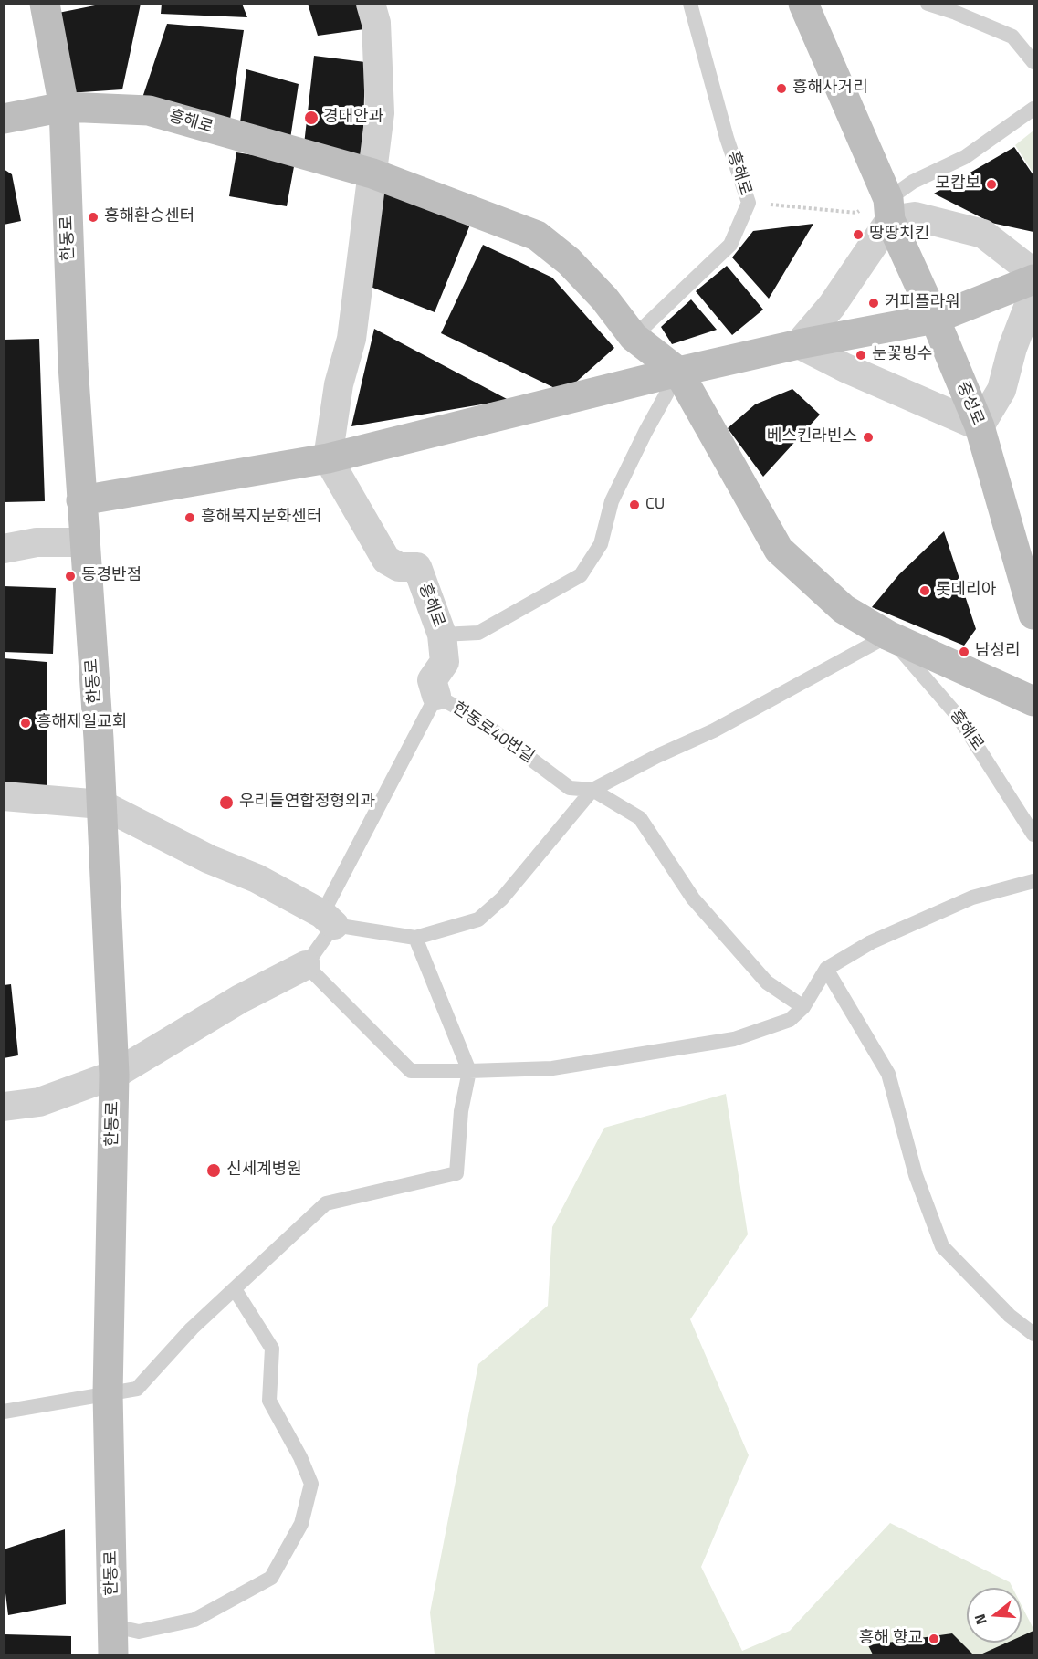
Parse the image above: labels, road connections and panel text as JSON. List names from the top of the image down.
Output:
{
  "streets": {
    "street": ["흥해로", "한동로", "중성로"],
    "lane": ["한동로40번길"]
  },
  "crossings": [
    ["흥해로", "한동로"]
  ],
  "places": [
    "흥해사거리",
    "경대안과",
    "모캄보",
    "흥해환승센터",
    "땅땅치킨",
    "커피플라워",
    "눈꽃빙수",
    "베스킨라빈스",
    "CU",
    "흥해복지문화센터",
    "동경반점",
    "롯데리아",
    "남성리",
    "흥해제일교회",
    "우리들연합정형외과",
    "신세계병원",
    "흥해 향교"
  ],
  "north": "left"
}
